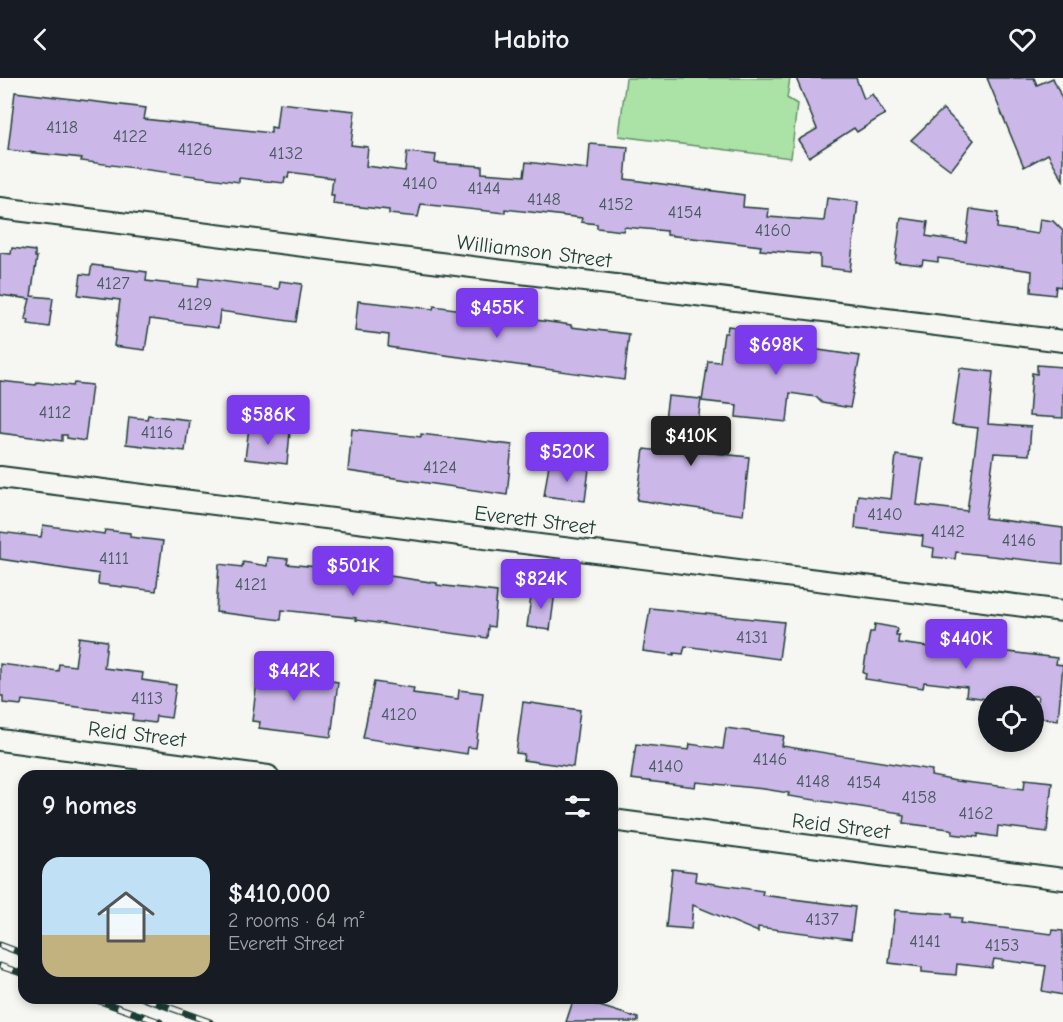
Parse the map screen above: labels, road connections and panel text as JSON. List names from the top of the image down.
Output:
{
  "streets": {
    "street": ["Williamson Street", "Everett Street", "Reid Street"]
  },
  "house_numbers": [
    "4118",
    "4122",
    "4126",
    "4132",
    "4140",
    "4144",
    "4148",
    "4152",
    "4154",
    "4160",
    "4127",
    "4129",
    "4112",
    "4116",
    "4124",
    "4140",
    "4142",
    "4146",
    "4111",
    "4121",
    "4131",
    "4113",
    "4120",
    "4146",
    "4140",
    "4148",
    "4154",
    "4158",
    "4162",
    "4137",
    "4141",
    "4153"
  ],
  "page": {
    "header": "Habito",
    "price": [
      "$455K",
      "$698K",
      "$586K",
      "$410K",
      "$520K",
      "$501K",
      "$824K",
      "$440K",
      "$442K"
    ],
    "heading": "9 homes",
    "list": [
      {
        "name": "$410,000",
        "note": "2 rooms · 64 m² · Everett Street"
      }
    ]
  }
}
